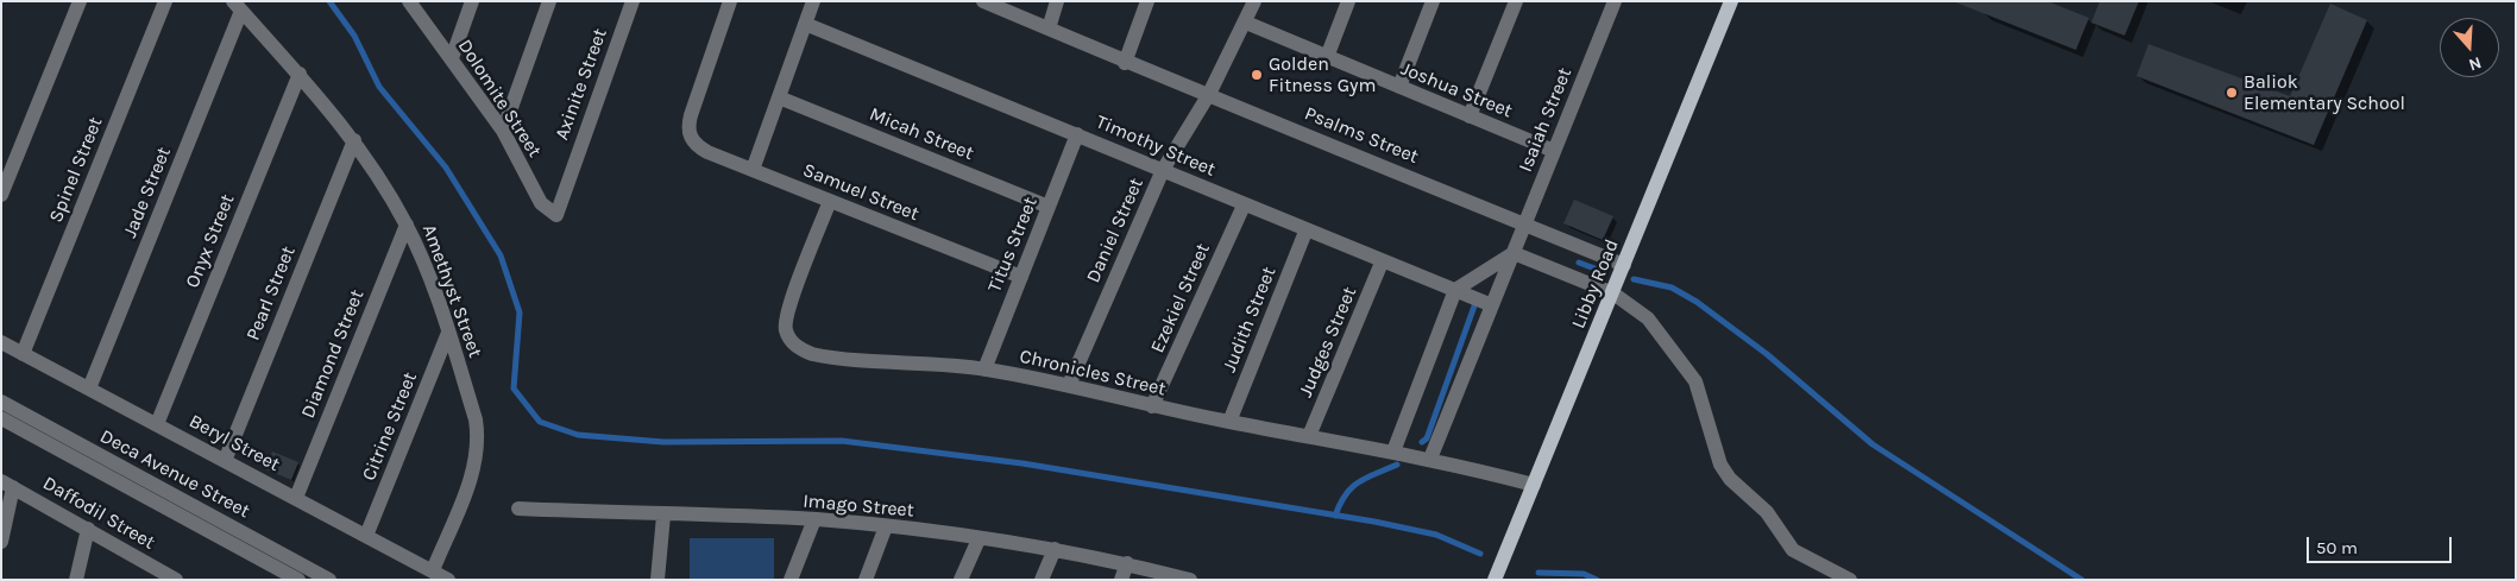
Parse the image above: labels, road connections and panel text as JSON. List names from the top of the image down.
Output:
{
  "streets": {
    "main road": ["Libby Road"],
    "street": [
      "Axinite Street",
      "Joshua Street",
      "Dolomite Street",
      "Isaiah Street",
      "Micah Street",
      "Psalms Street",
      "Timothy Street",
      "Spinel Street",
      "Jade Street",
      "Samuel Street",
      "Daniel Street",
      "Onyx Street",
      "Titus Street",
      "Amethyst Street",
      "Pearl Street",
      "Ezekiel Street",
      "Judith Street",
      "Judges Street",
      "Diamond Street",
      "Chronicles Street",
      "Citrine Street",
      "Beryl Street",
      "Deca Avenue Street",
      "Imago Street",
      "Daffodil Street"
    ]
  },
  "crossings": [
    ["Axinite Street", "Dolomite Street"],
    ["Joshua Street", "Isaiah Street"],
    ["Joshua Street", "Daniel Street"],
    ["Isaiah Street", "Psalms Street"],
    ["Isaiah Street", "Timothy Street"],
    ["Isaiah Street", "Chronicles Street"],
    ["Micah Street", "Titus Street"],
    ["Psalms Street", "Daniel Street"],
    ["Psalms Street", "Libby Road"],
    ["Timothy Street", "Daniel Street"],
    ["Timothy Street", "Titus Street"],
    ["Timothy Street", "Ezekiel Street"],
    ["Timothy Street", "Judith Street"],
    ["Timothy Street", "Judges Street"],
    ["Spinel Street", "Beryl Street"],
    ["Jade Street", "Amethyst Street"],
    ["Jade Street", "Beryl Street"],
    ["Samuel Street", "Titus Street"],
    ["Samuel Street", "Chronicles Street"],
    ["Daniel Street", "Chronicles Street"],
    ["Onyx Street", "Amethyst Street"],
    ["Onyx Street", "Beryl Street"],
    ["Titus Street", "Chronicles Street"],
    ["Libby Road", "Chronicles Street"],
    ["Amethyst Street", "Pearl Street"],
    ["Amethyst Street", "Diamond Street"],
    ["Amethyst Street", "Citrine Street"],
    ["Amethyst Street", "Beryl Street"],
    ["Pearl Street", "Beryl Street"],
    ["Ezekiel Street", "Chronicles Street"],
    ["Judith Street", "Chronicles Street"],
    ["Judges Street", "Chronicles Street"],
    ["Diamond Street", "Beryl Street"],
    ["Citrine Street", "Beryl Street"]
  ],
  "places": ["Golden Fitness Gym", "Baliok Elementary School"],
  "scale_bar": "50 m",
  "north": "bottom"
}
